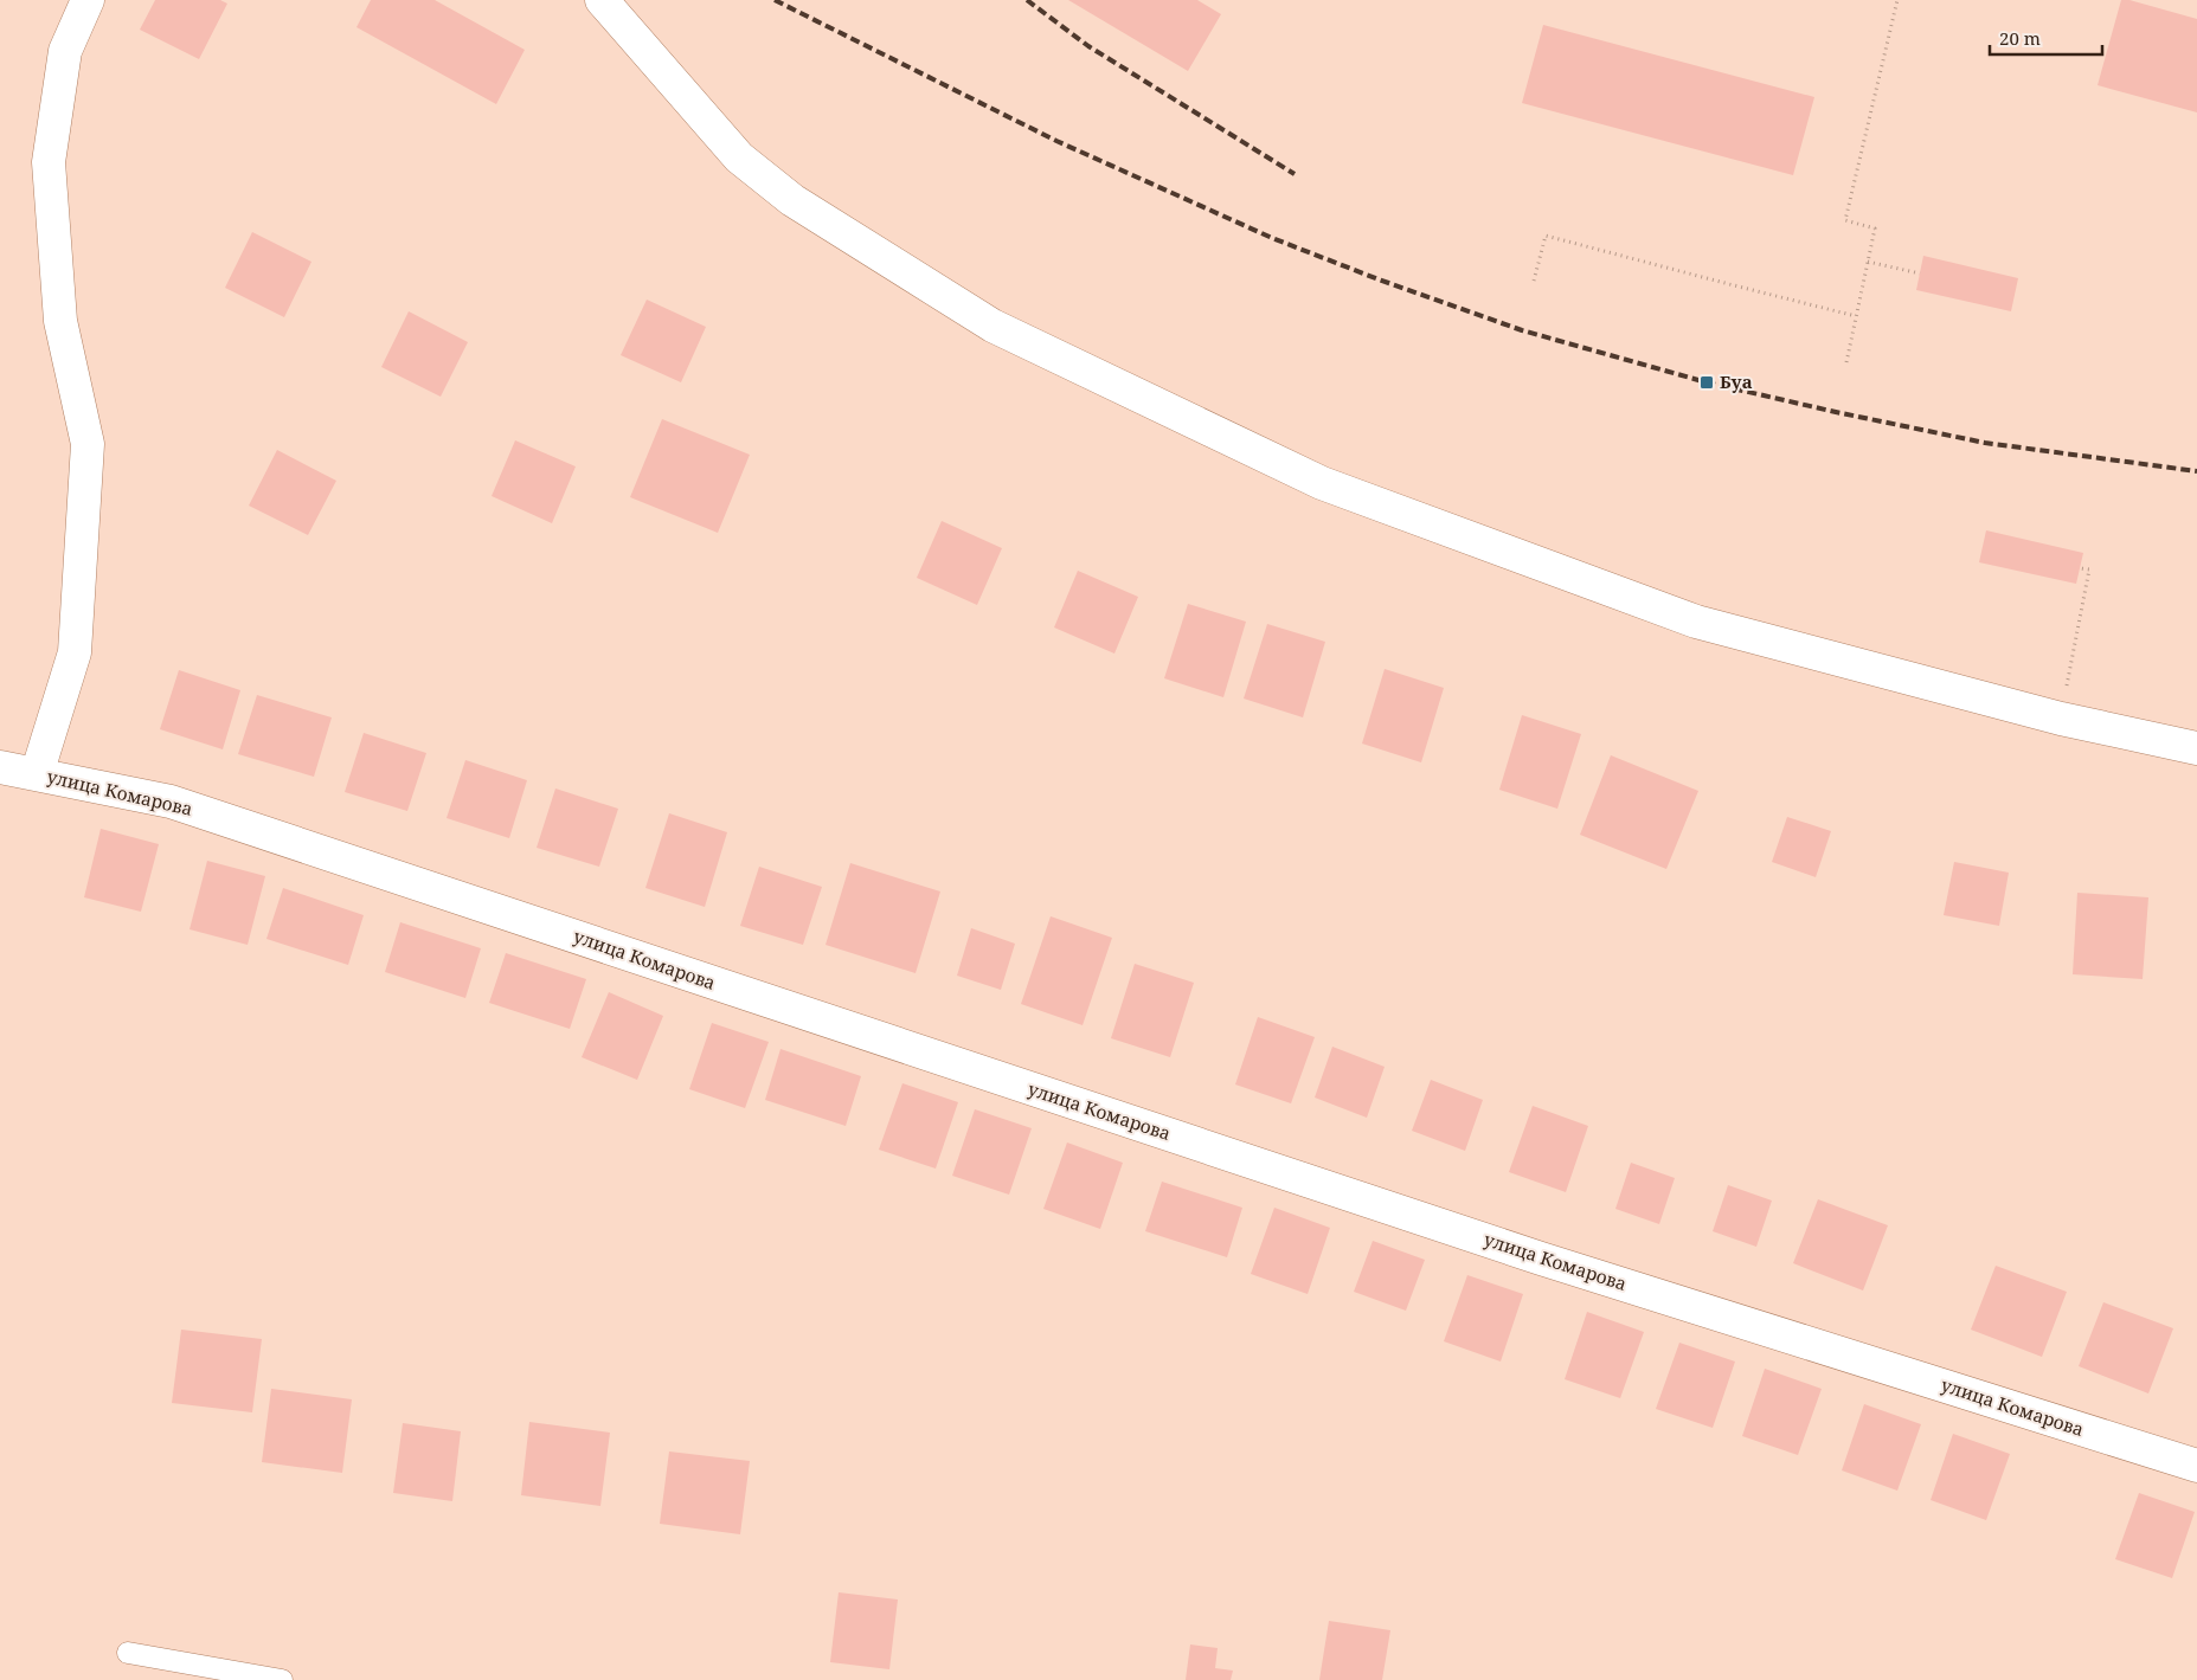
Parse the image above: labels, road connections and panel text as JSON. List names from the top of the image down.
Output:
{
  "streets": {
    "street": ["улица Комарова"]
  },
  "places": {
    "transit": ["Буа"]
  },
  "scale_bar": "20 m"
}
